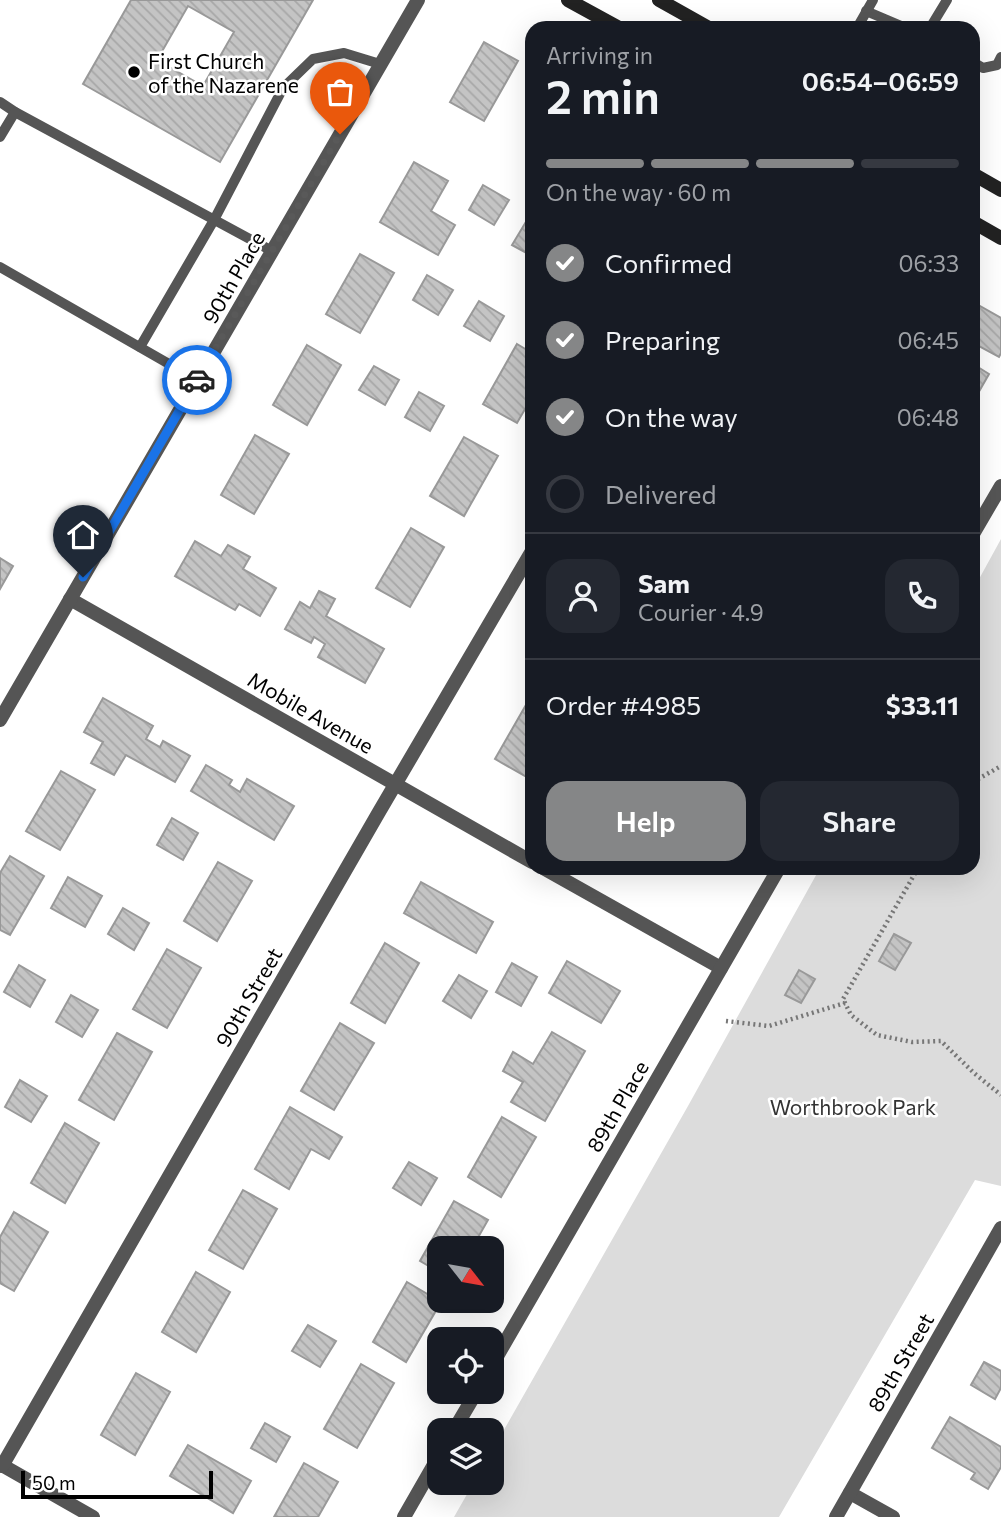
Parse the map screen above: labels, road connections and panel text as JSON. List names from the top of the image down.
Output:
{
  "streets": {
    "street": [
      "90th Place",
      "Mobile Avenue",
      "90th Street",
      "89th Place",
      "89th Street"
    ]
  },
  "crossings": [
    ["90th Place", "Mobile Avenue"],
    ["Mobile Avenue", "90th Street"]
  ],
  "parks": ["Worthbrook Park"],
  "places": ["First Church of the Nazarene"],
  "scale_bar": "50 m",
  "north": "bottom right",
  "page": {
    "heading": ["2 min", "Arriving in", "06:54–06:59"],
    "panel": [
      "Sam",
      "Courier · 4.9",
      "Order #4985",
      "$33.11"
    ],
    "bar": "On the way · 60 m",
    "list": [
      ["Confirmed", "06:33"],
      ["Preparing", "06:45"],
      ["On the way", "06:48"],
      "Delivered"
    ],
    "buttons": ["Help", "Share"],
    "scale": "50 m"
  }
}
